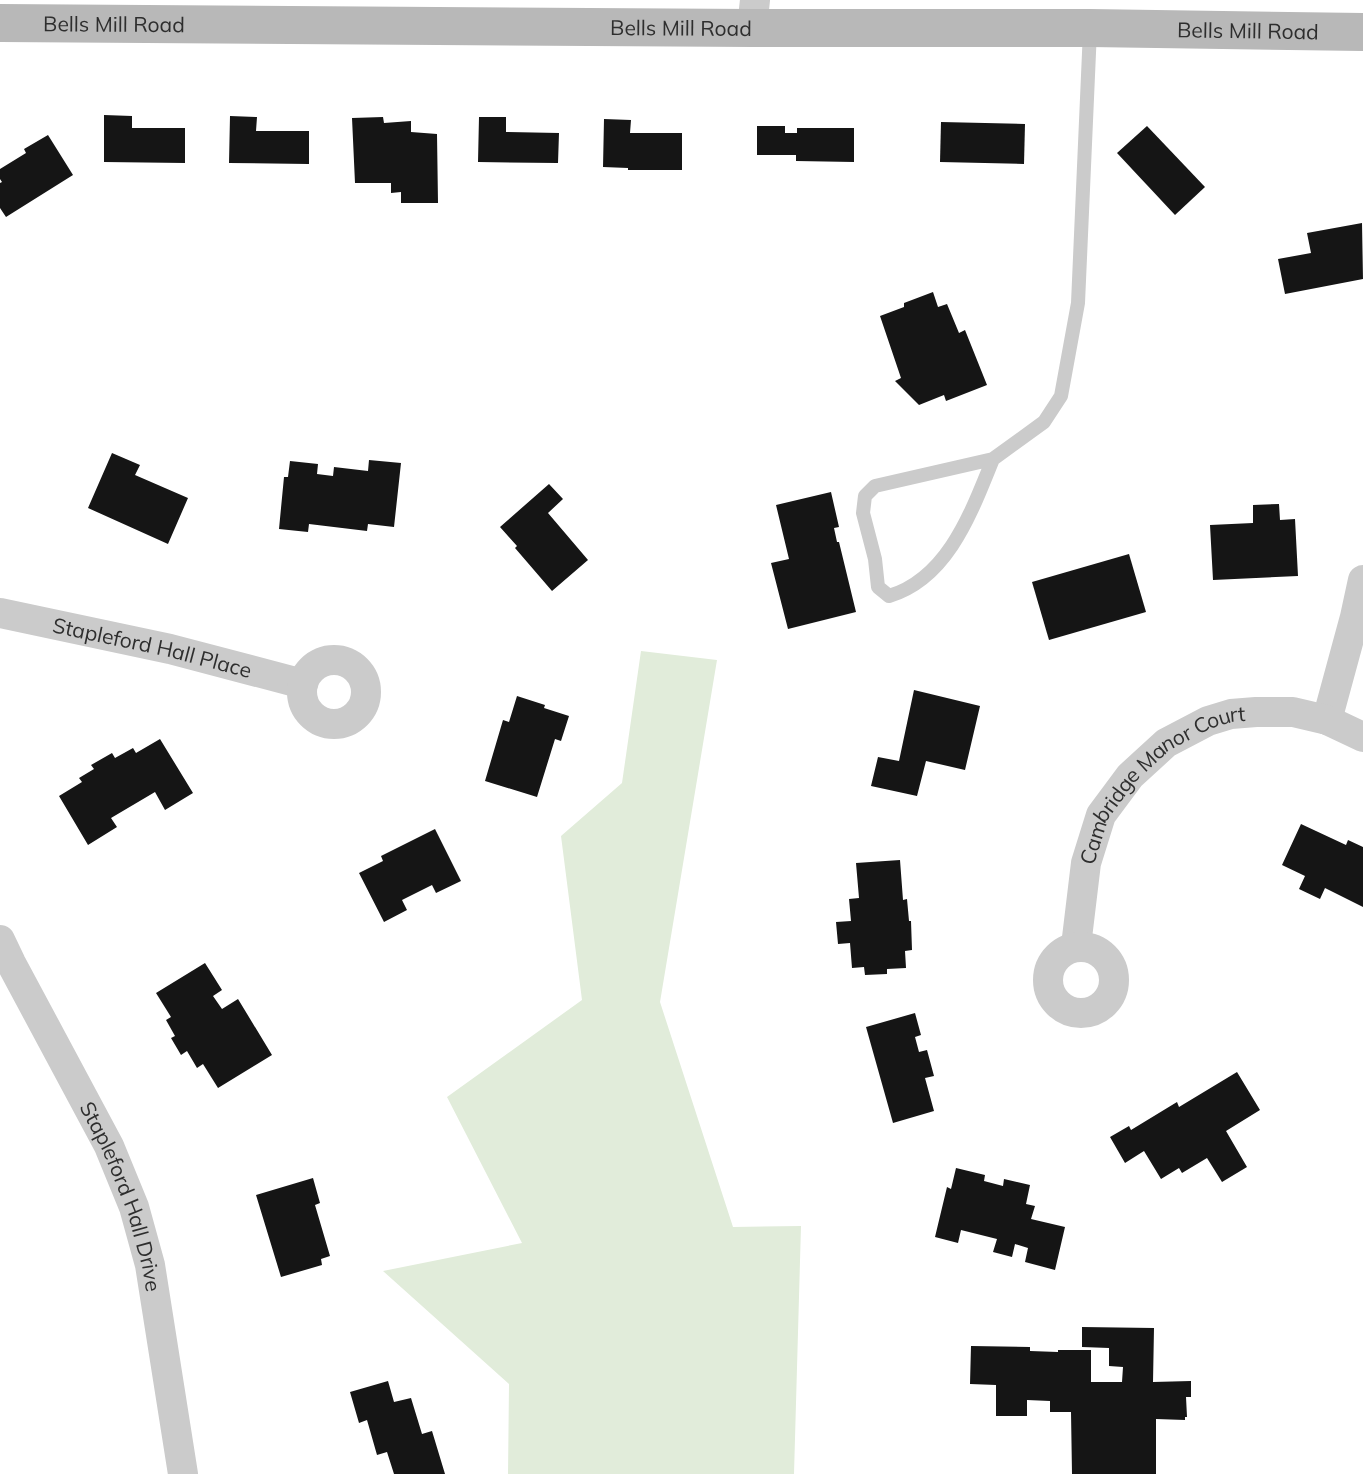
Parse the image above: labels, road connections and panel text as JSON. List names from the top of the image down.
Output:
{
  "streets": {
    "street": [
      "Bells Mill Road",
      "Stapleford Hall Place",
      "Cambridge Manor Court",
      "Stapleford Hall Drive"
    ]
  }
}
